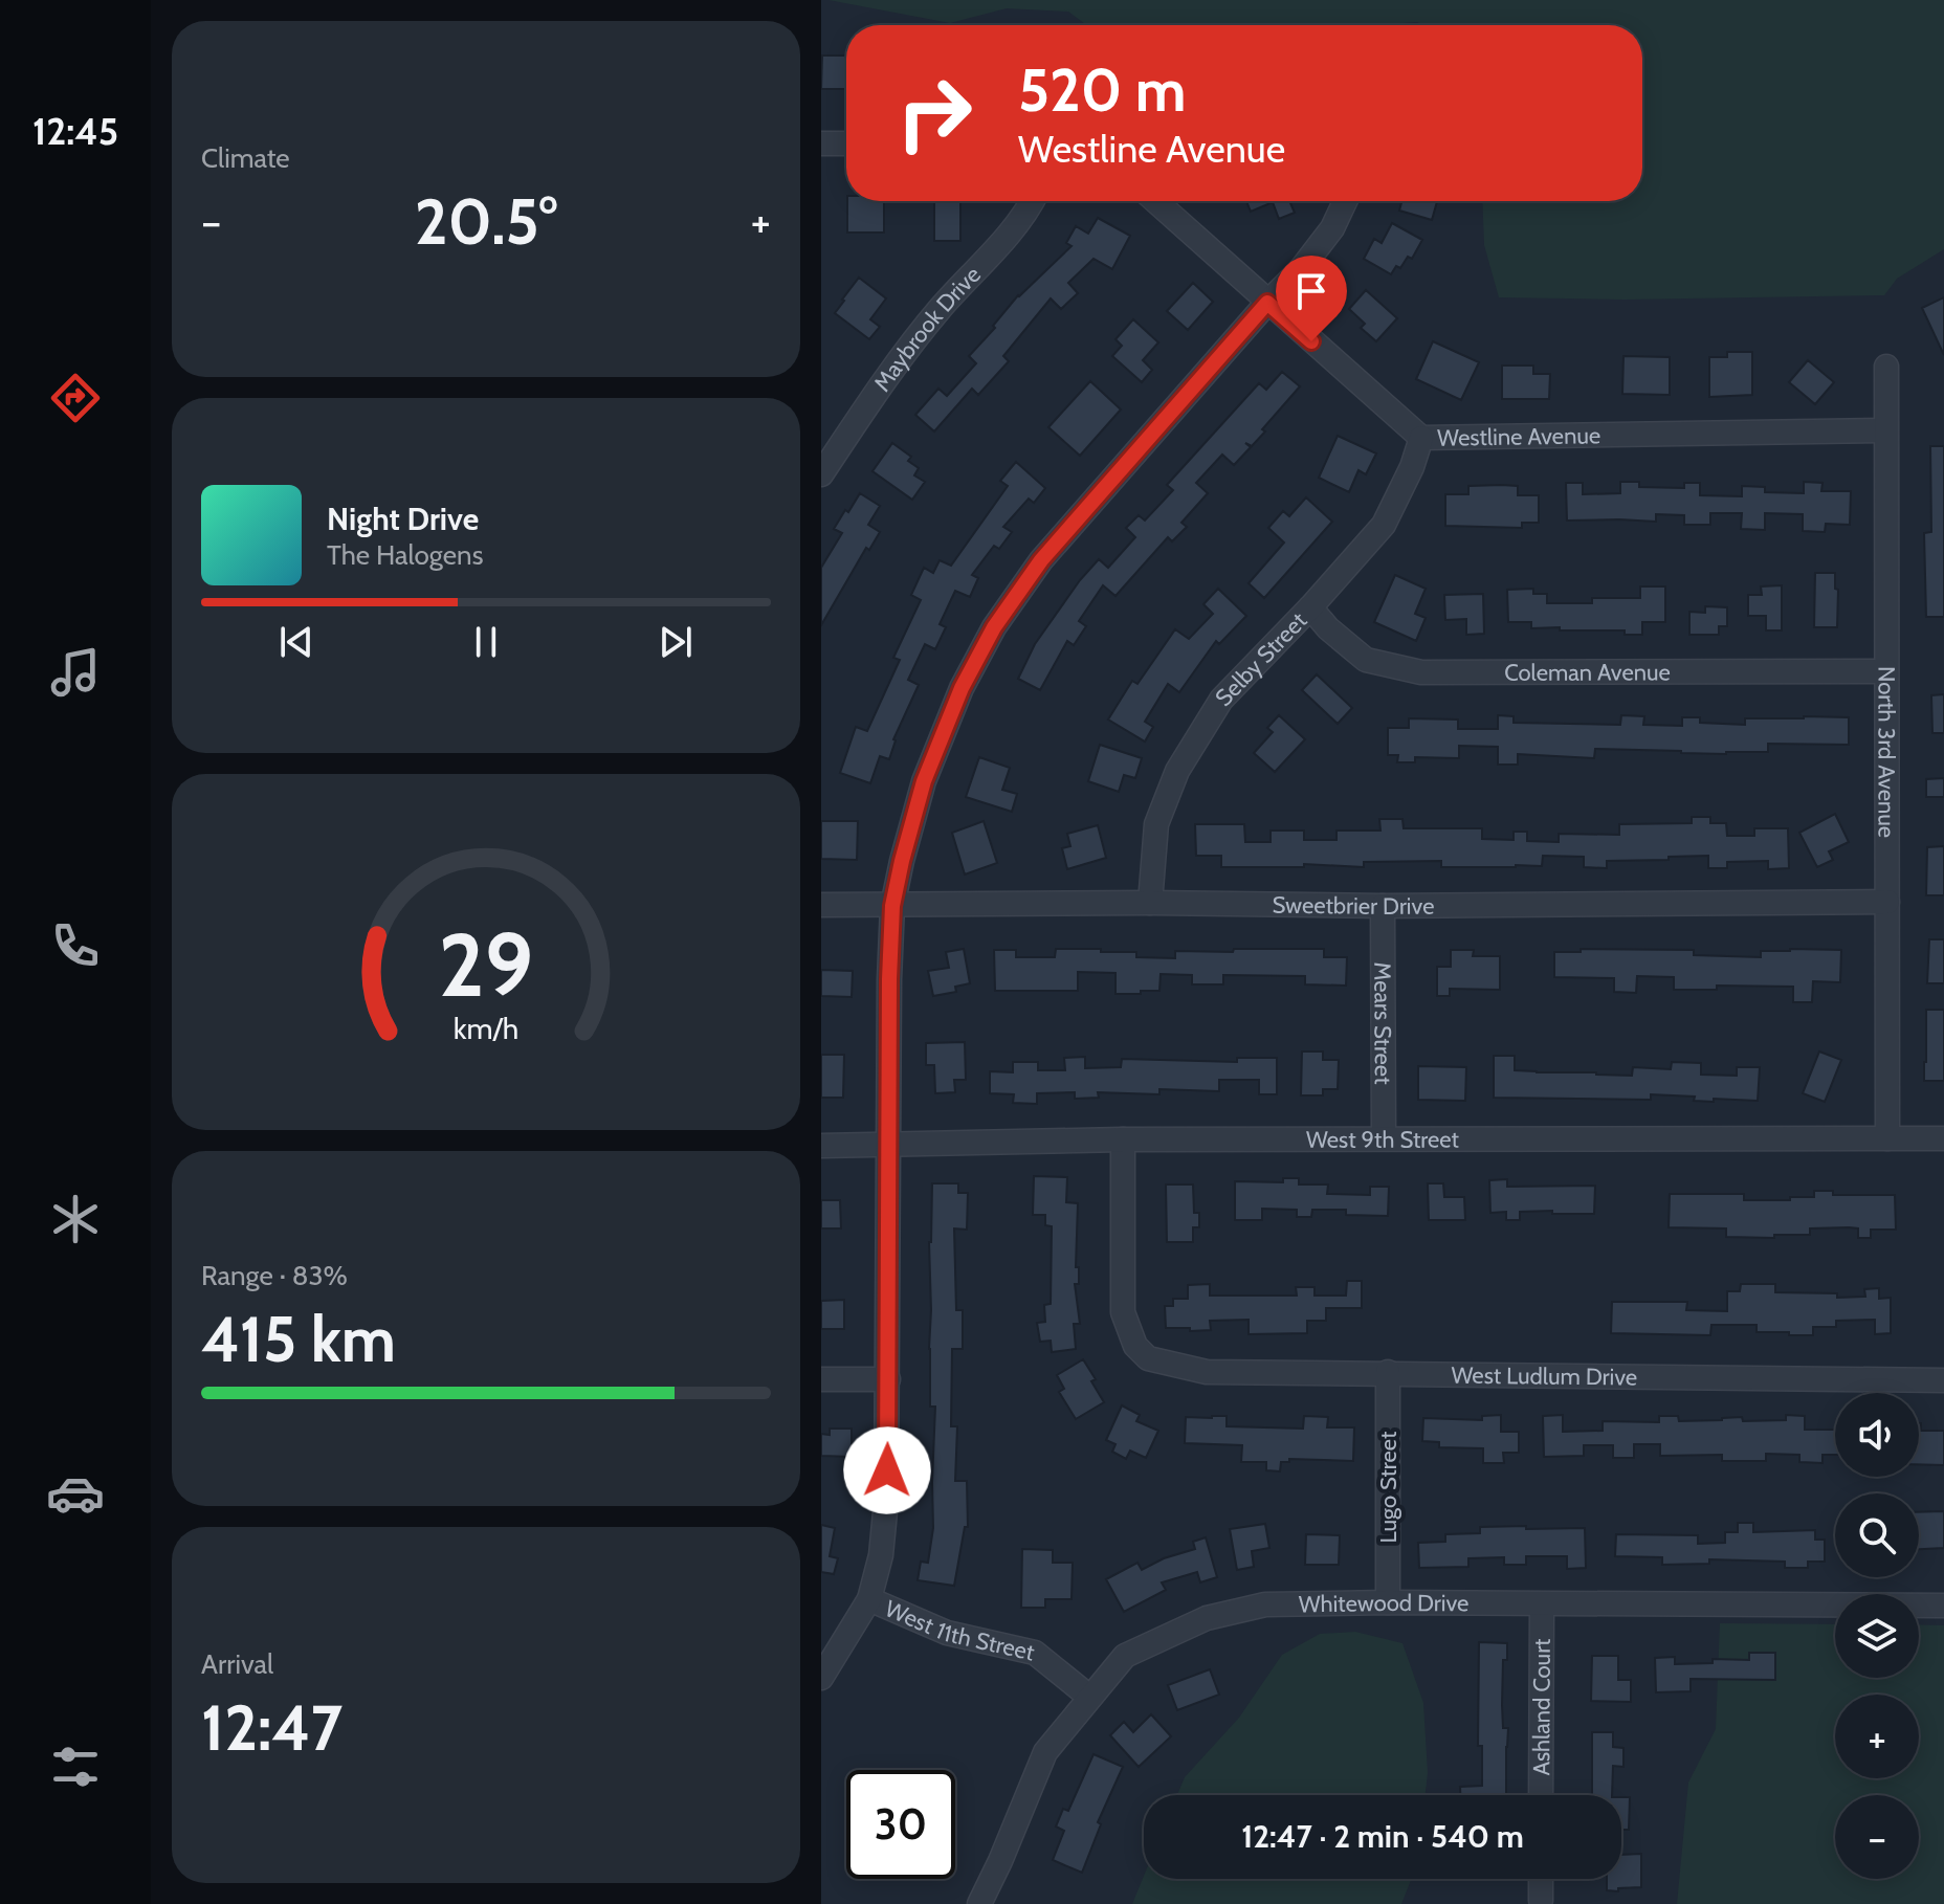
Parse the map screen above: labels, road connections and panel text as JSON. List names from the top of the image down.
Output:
{
  "streets": {
    "street": [
      "Maybrook Drive",
      "Westline Avenue",
      "Selby Street",
      "Coleman Avenue",
      "North 3rd Avenue",
      "Sweetbrier Drive",
      "Mears Street",
      "West 9th Street",
      "West Ludlum Drive",
      "Lugo Street",
      "Whitewood Drive",
      "West 11th Street",
      "Ashland Court"
    ]
  },
  "crossings": [
    ["Westline Avenue", "Selby Street"],
    ["Westline Avenue", "North 3rd Avenue"],
    ["Selby Street", "Coleman Avenue"],
    ["Selby Street", "Sweetbrier Drive"],
    ["Coleman Avenue", "North 3rd Avenue"],
    ["North 3rd Avenue", "Sweetbrier Drive"],
    ["North 3rd Avenue", "West 9th Street"],
    ["Sweetbrier Drive", "Mears Street"],
    ["Mears Street", "West 9th Street"],
    ["West 9th Street", "West Ludlum Drive"],
    ["West Ludlum Drive", "Lugo Street"],
    ["Lugo Street", "Whitewood Drive"],
    ["Whitewood Drive", "West 11th Street"],
    ["Whitewood Drive", "Ashland Court"]
  ],
  "page": {
    "tabs": "12:45",
    "tile": [
      "Climate",
      ["Range · 83%", "415 km"],
      ["Arrival", "12:47"]
    ],
    "turn": ["520 m", "Westline Avenue"],
    "heat": ["−", "20.5°", "+"],
    "song": ["Night Drive", "The Halogens"],
    "map_buttons": ["+", "−"],
    "limit": "30",
    "trip": "12:47 · 2 min · 540 m",
    "gauge": ["29", "km/h"]
  }
}
